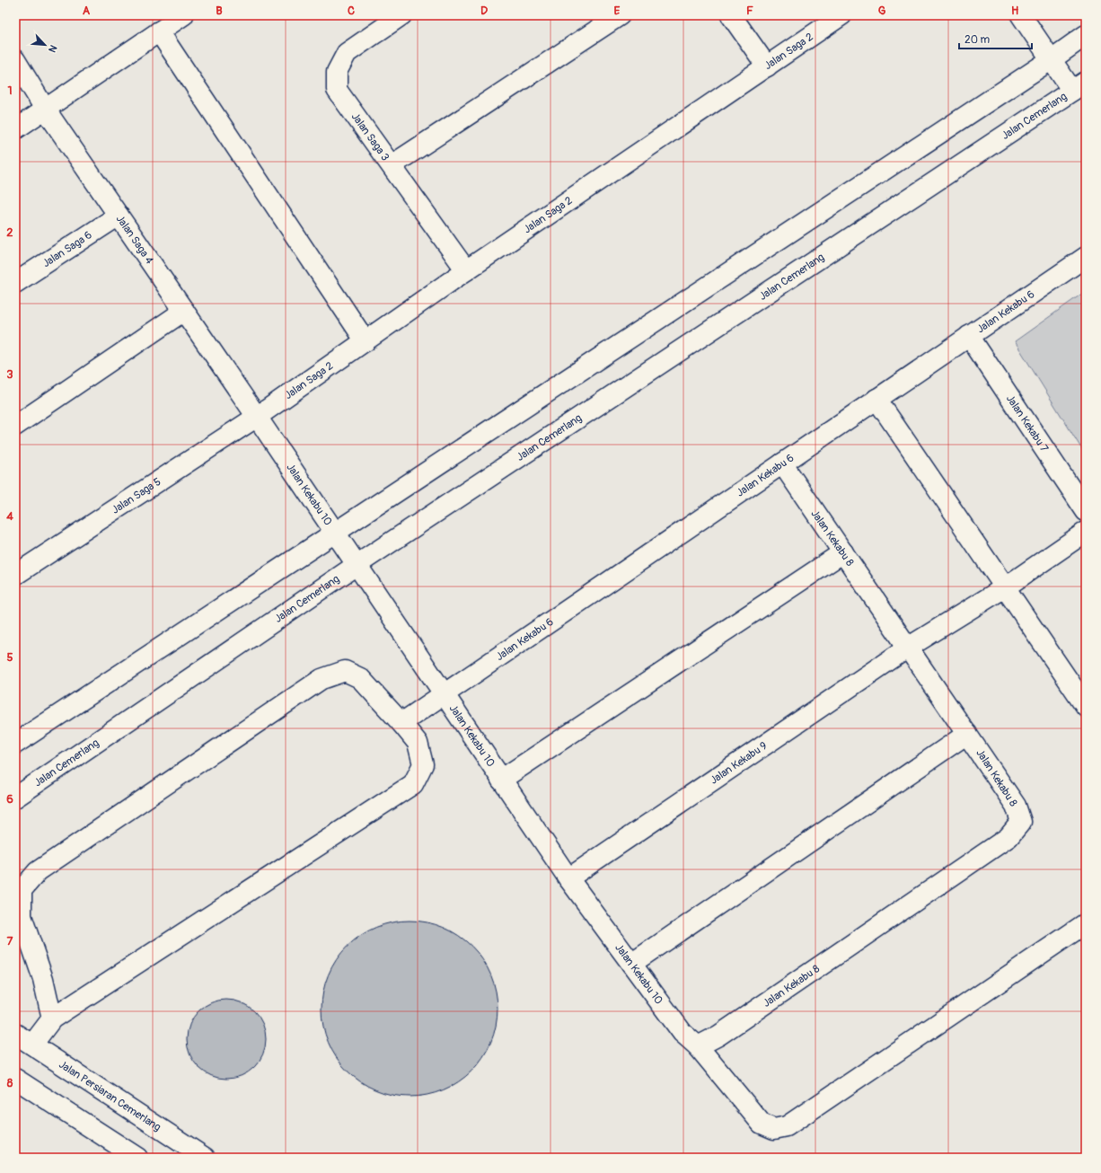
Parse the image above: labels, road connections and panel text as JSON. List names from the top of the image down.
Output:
{
  "streets": {
    "street": [
      "Jalan Saga 2",
      "Jalan Cemerlang",
      "Jalan Saga 3",
      "Jalan Saga 4",
      "Jalan Saga 6",
      "Jalan Kekabu 6",
      "Jalan Kekabu 7",
      "Jalan Kekabu 10",
      "Jalan Saga 5",
      "Jalan Kekabu 8",
      "Jalan Kekabu 9",
      "Jalan Persiaran Cemerlang"
    ]
  },
  "crossings": [
    ["Jalan Saga 2", "Jalan Saga 3"],
    ["Jalan Saga 2", "Jalan Saga 4"],
    ["Jalan Saga 2", "Jalan Kekabu 10"],
    ["Jalan Saga 2", "Jalan Saga 5"],
    ["Jalan Cemerlang", "Jalan Kekabu 10"],
    ["Jalan Saga 4", "Jalan Saga 6"],
    ["Jalan Saga 4", "Jalan Kekabu 10"],
    ["Jalan Saga 4", "Jalan Saga 5"],
    ["Jalan Kekabu 6", "Jalan Kekabu 7"],
    ["Jalan Kekabu 6", "Jalan Kekabu 10"],
    ["Jalan Kekabu 6", "Jalan Kekabu 8"],
    ["Jalan Kekabu 10", "Jalan Saga 5"],
    ["Jalan Kekabu 10", "Jalan Kekabu 8"],
    ["Jalan Kekabu 10", "Jalan Kekabu 9"],
    ["Jalan Kekabu 8", "Jalan Kekabu 9"]
  ],
  "scale_bar": "20 m",
  "north": "bottom right",
  "grid": {
    "columns": [
      "A",
      "B",
      "C",
      "D",
      "E",
      "F",
      "G",
      "H"
    ],
    "rows": [
      "1",
      "2",
      "3",
      "4",
      "5",
      "6",
      "7",
      "8"
    ]
  }
}
